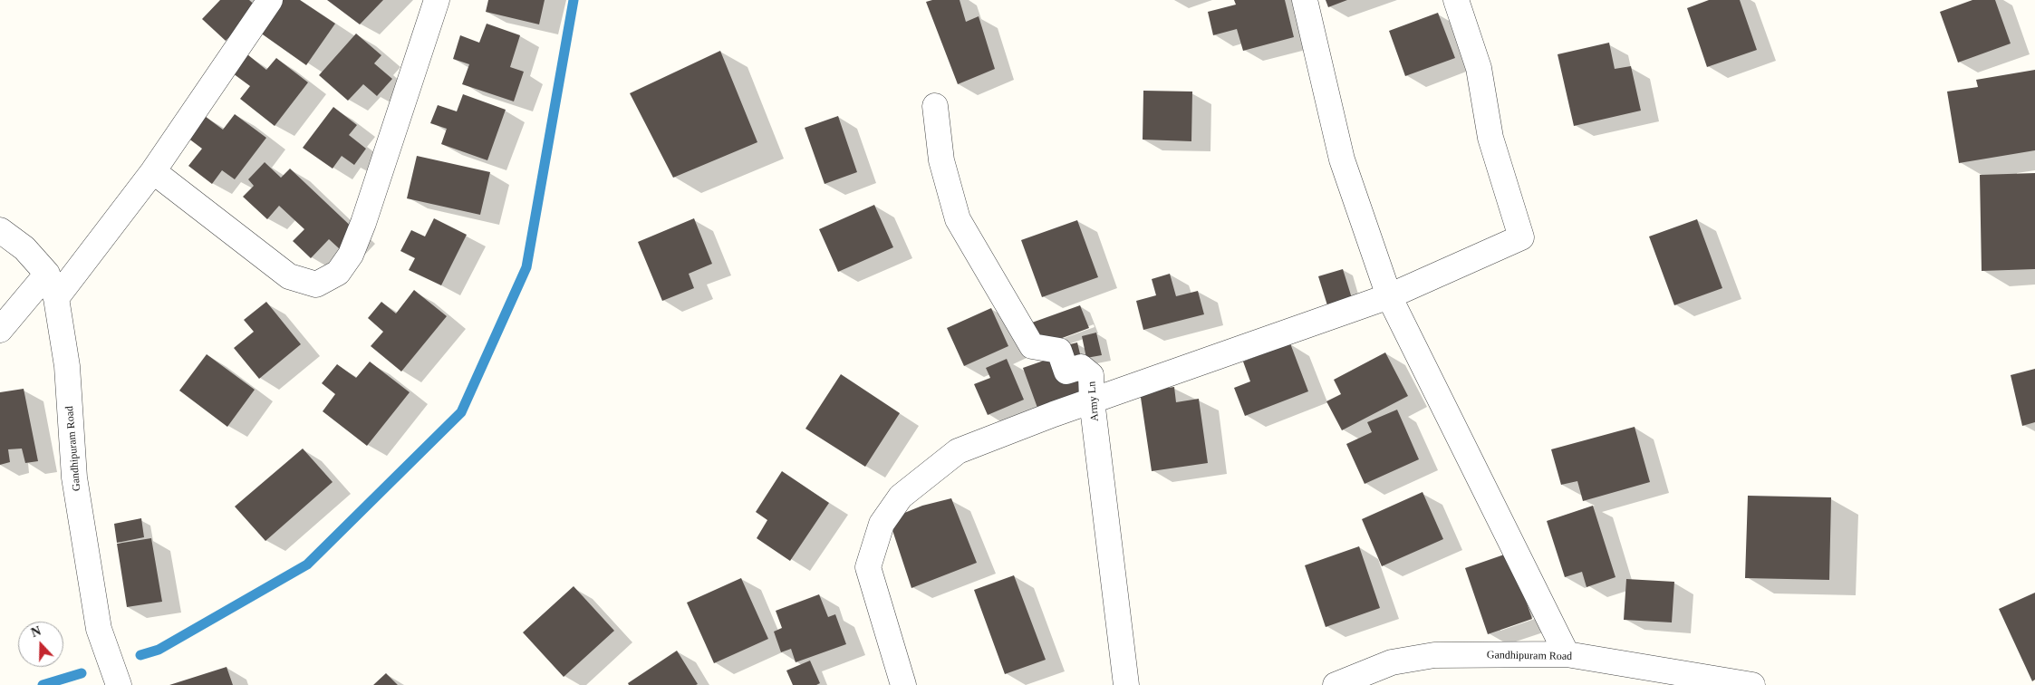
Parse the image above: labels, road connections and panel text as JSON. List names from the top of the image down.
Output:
{
  "streets": {
    "street": ["Army Ln", "Gandhipuram Road"]
  },
  "north": "top"
}
